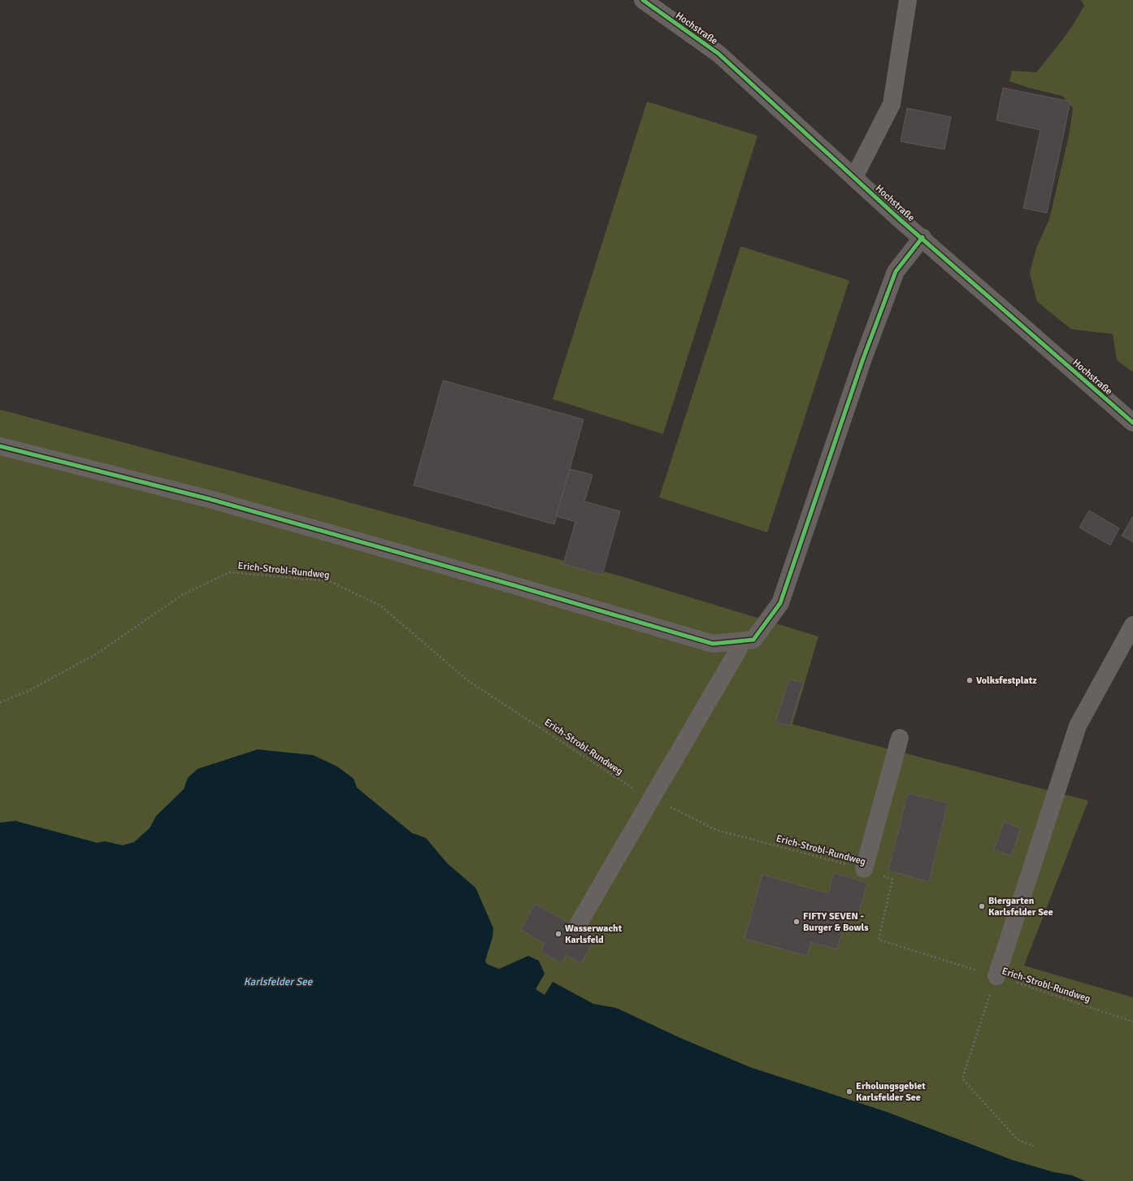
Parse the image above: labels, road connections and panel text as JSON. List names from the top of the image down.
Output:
{
  "streets": {
    "street": ["Hochstraße"],
    "path": ["Erich-Strobl-Rundweg"]
  },
  "water": ["Karlsfelder See"],
  "places": [
    "Volksfestplatz",
    "Biergarten Karlsfelder See",
    "FIFTY SEVEN - Burger & Bowls",
    "Wasserwacht Karlsfeld",
    "Erholungsgebiet Karlsfelder See"
  ]
}
